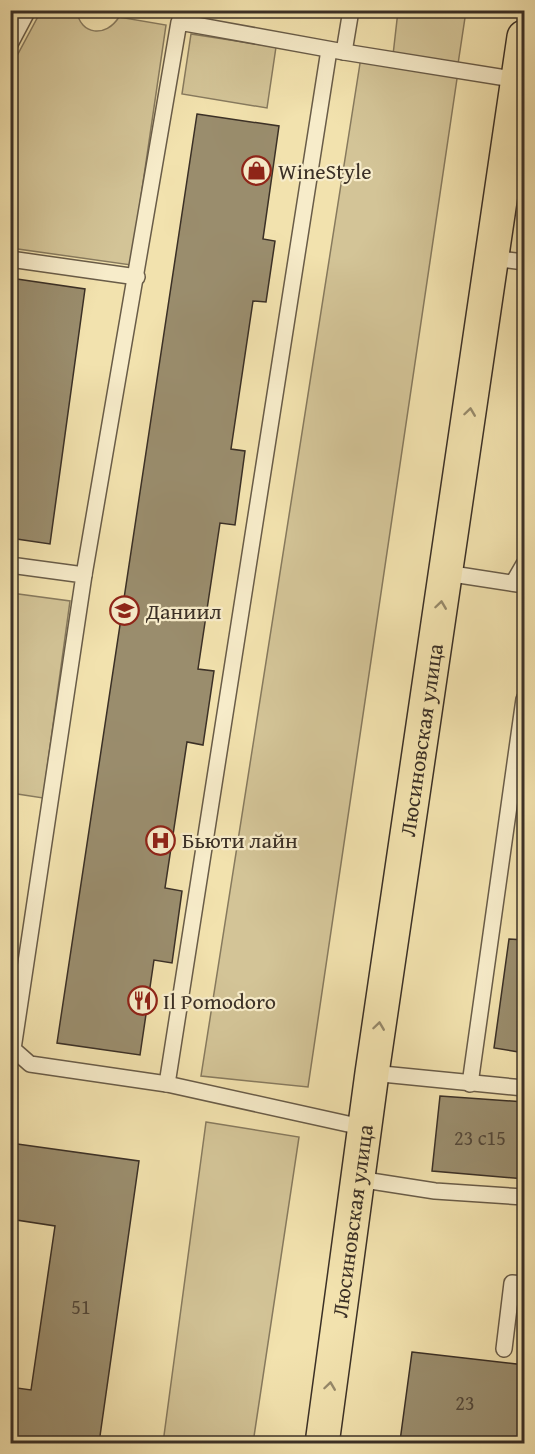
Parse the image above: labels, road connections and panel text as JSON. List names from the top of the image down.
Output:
{
  "streets": {
    "main road": ["Люсиновская улица"]
  },
  "one_way": ["Люсиновская улица"],
  "places": {
    "shop": ["WineStyle"],
    "school or university": ["Даниил"],
    "hospital": ["Бьюти лайн"],
    "restaurant": ["Il Pomodoro"]
  },
  "house_numbers": ["23 с15", "51", "23"]
}
